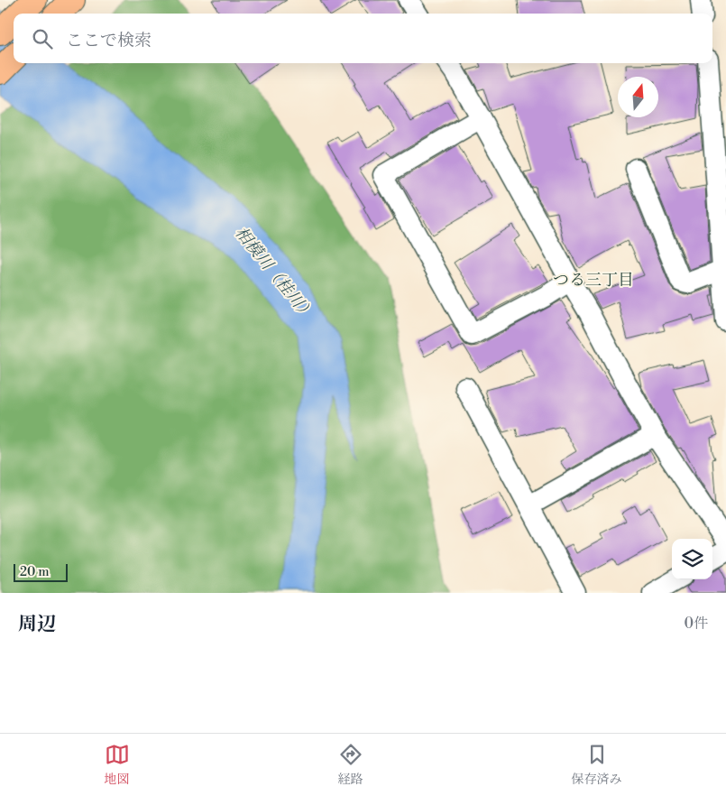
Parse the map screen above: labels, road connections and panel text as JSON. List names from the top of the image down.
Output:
{
  "districts": ["つる三丁目"],
  "water": ["相模川（桂川）"],
  "scale_bar": "20 m",
  "north": "top",
  "page": {
    "search": "ここで検索",
    "scale": "20 m",
    "heading": ["周辺", "0件"],
    "nav": ["地図", "経路", "保存済み"]
  }
}
